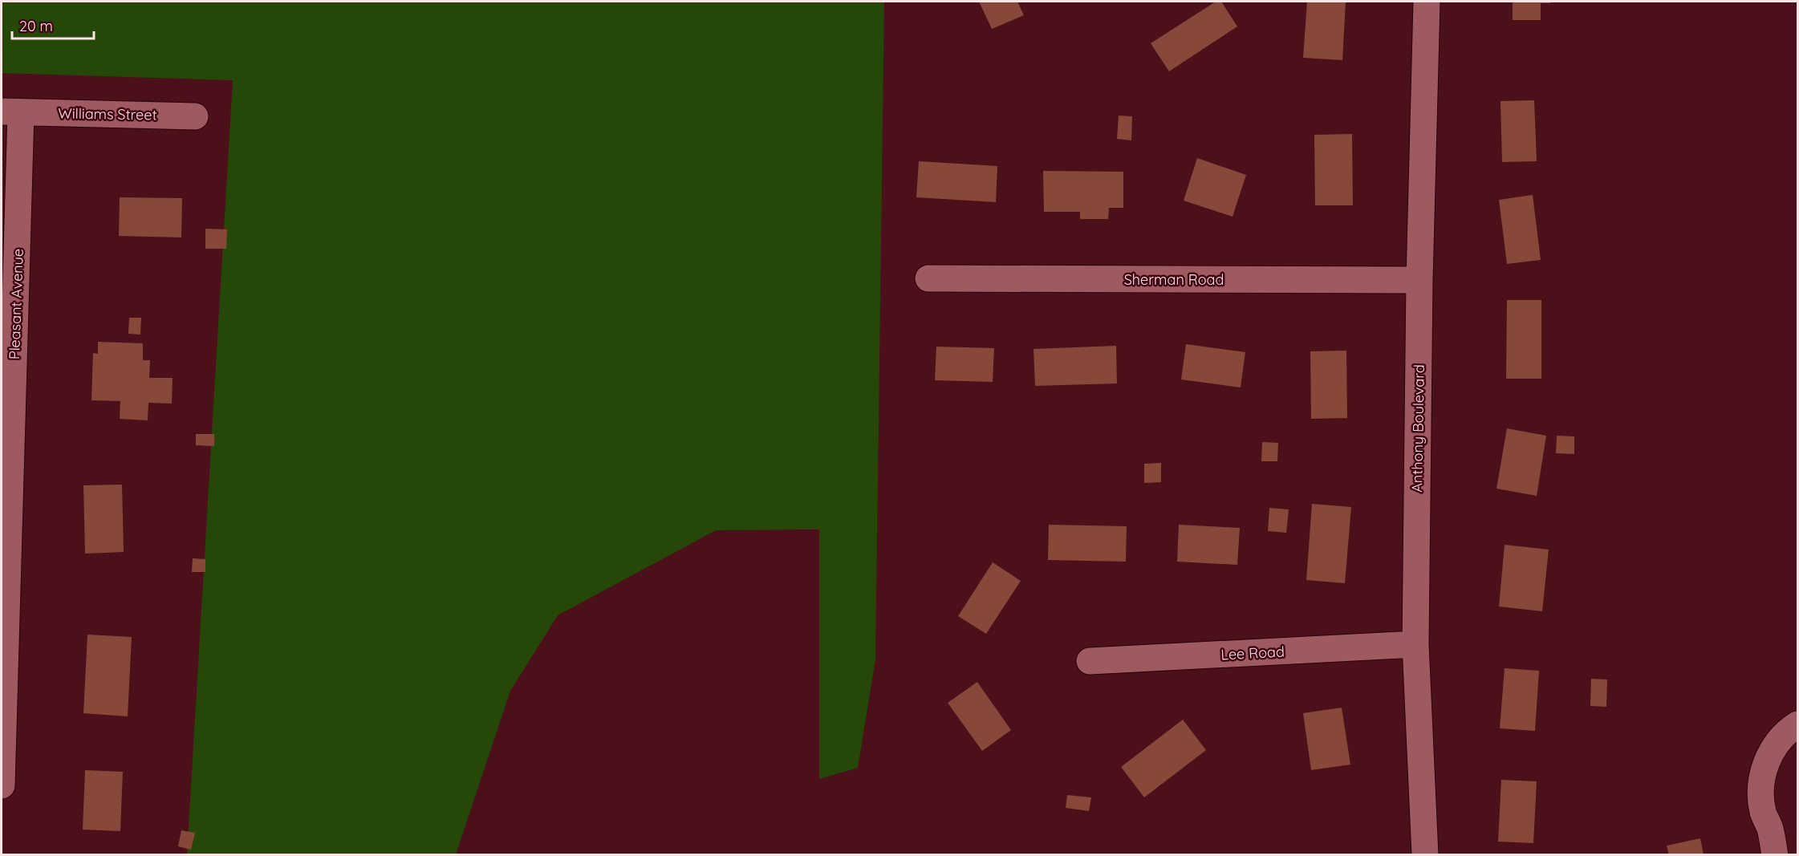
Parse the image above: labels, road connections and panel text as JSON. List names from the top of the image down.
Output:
{
  "streets": {
    "street": [
      "Williams Street",
      "Sherman Road",
      "Pleasant Avenue",
      "Anthony Boulevard",
      "Lee Road"
    ]
  },
  "crossings": [
    ["Williams Street", "Pleasant Avenue"],
    ["Sherman Road", "Anthony Boulevard"],
    ["Anthony Boulevard", "Lee Road"]
  ],
  "scale_bar": "20 m"
}
